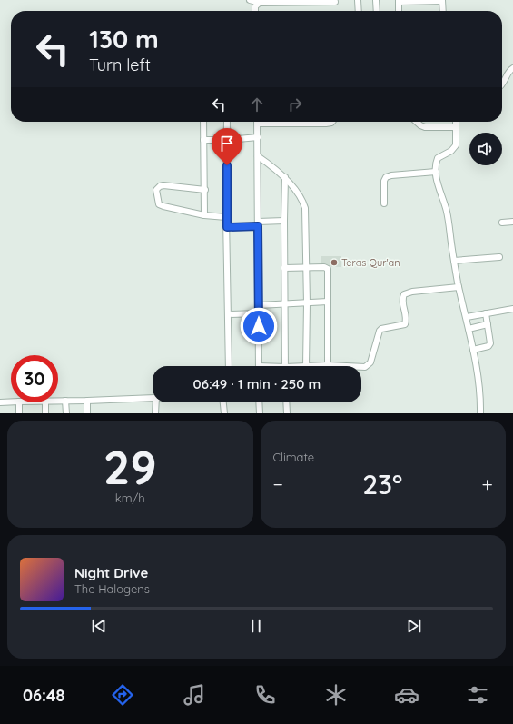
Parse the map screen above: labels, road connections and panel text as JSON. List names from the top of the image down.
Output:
{
  "places": ["Teras Qur'an"],
  "page": {
    "turn": ["130 m", "Turn left"],
    "limit": "30",
    "trip": "06:49 · 1 min · 250 m",
    "tile": [
      ["29", "km/h"],
      "Climate"
    ],
    "heat": ["−", "23°", "+"],
    "song": ["Night Drive", "The Halogens"],
    "tabs": "06:48"
  }
}
